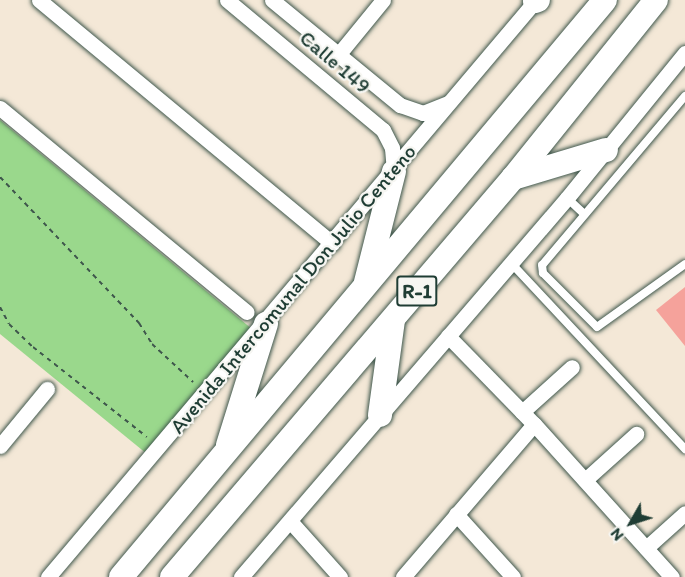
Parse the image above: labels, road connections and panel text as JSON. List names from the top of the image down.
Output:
{
  "streets": {
    "main road": ["R-1"],
    "street": ["Calle 149", "Avenida Intercomunal Don Julio Centeno"]
  },
  "crossings": [
    ["Calle 149", "Avenida Intercomunal Don Julio Centeno"]
  ],
  "north": "bottom left"
}
